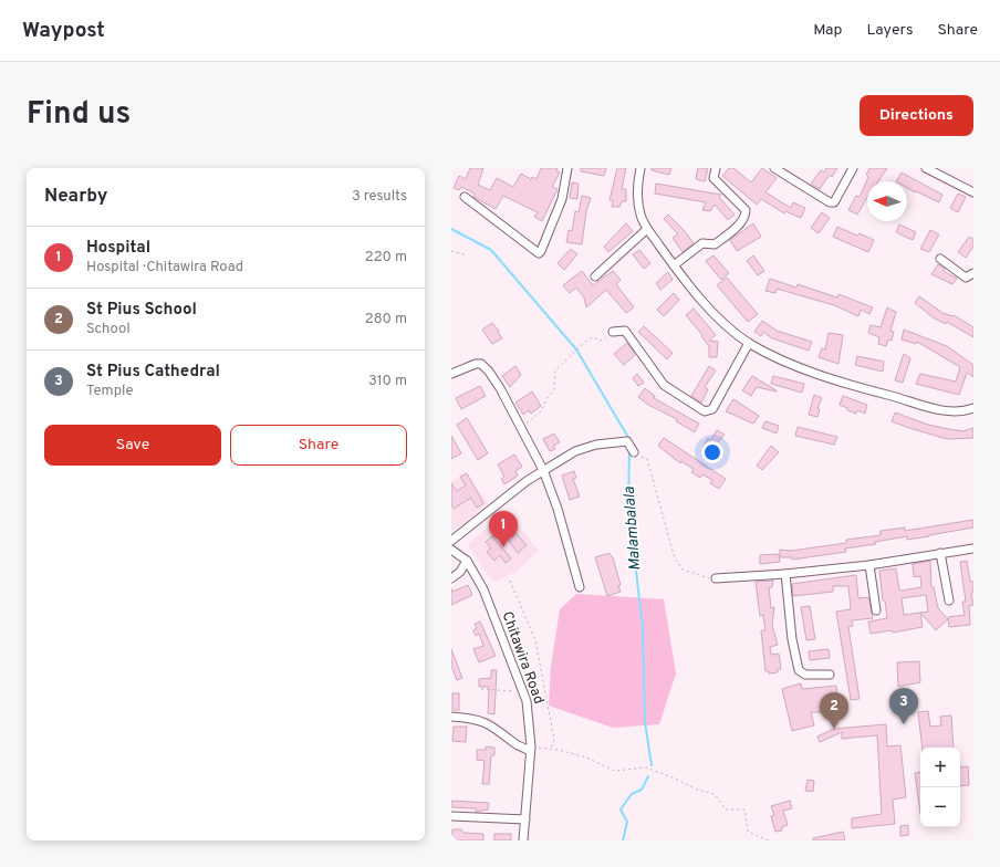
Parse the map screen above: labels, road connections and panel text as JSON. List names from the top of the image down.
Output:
{
  "streets": {
    "street": ["Chitawira Road"]
  },
  "water": ["Malambalala"],
  "north": "left",
  "page": {
    "header": "Waypost",
    "nav": ["Map", "Layers", "Share"],
    "title": "Find us",
    "buttons": [
      "Directions",
      ["Save", "Share"]
    ],
    "heading": ["Nearby", "3 results"],
    "list": [
      {
        "mark": "1",
        "name": "Hospital",
        "note": "Hospital · Chitawira Road",
        "value": "220 m"
      },
      {
        "mark": "2",
        "name": "St Pius School",
        "note": "School",
        "value": "280 m"
      },
      {
        "mark": "3",
        "name": "St Pius Cathedral",
        "note": "Temple",
        "value": "310 m"
      }
    ],
    "pins": ["1", "3", "2"],
    "map_buttons": ["+", "−"]
  }
}
